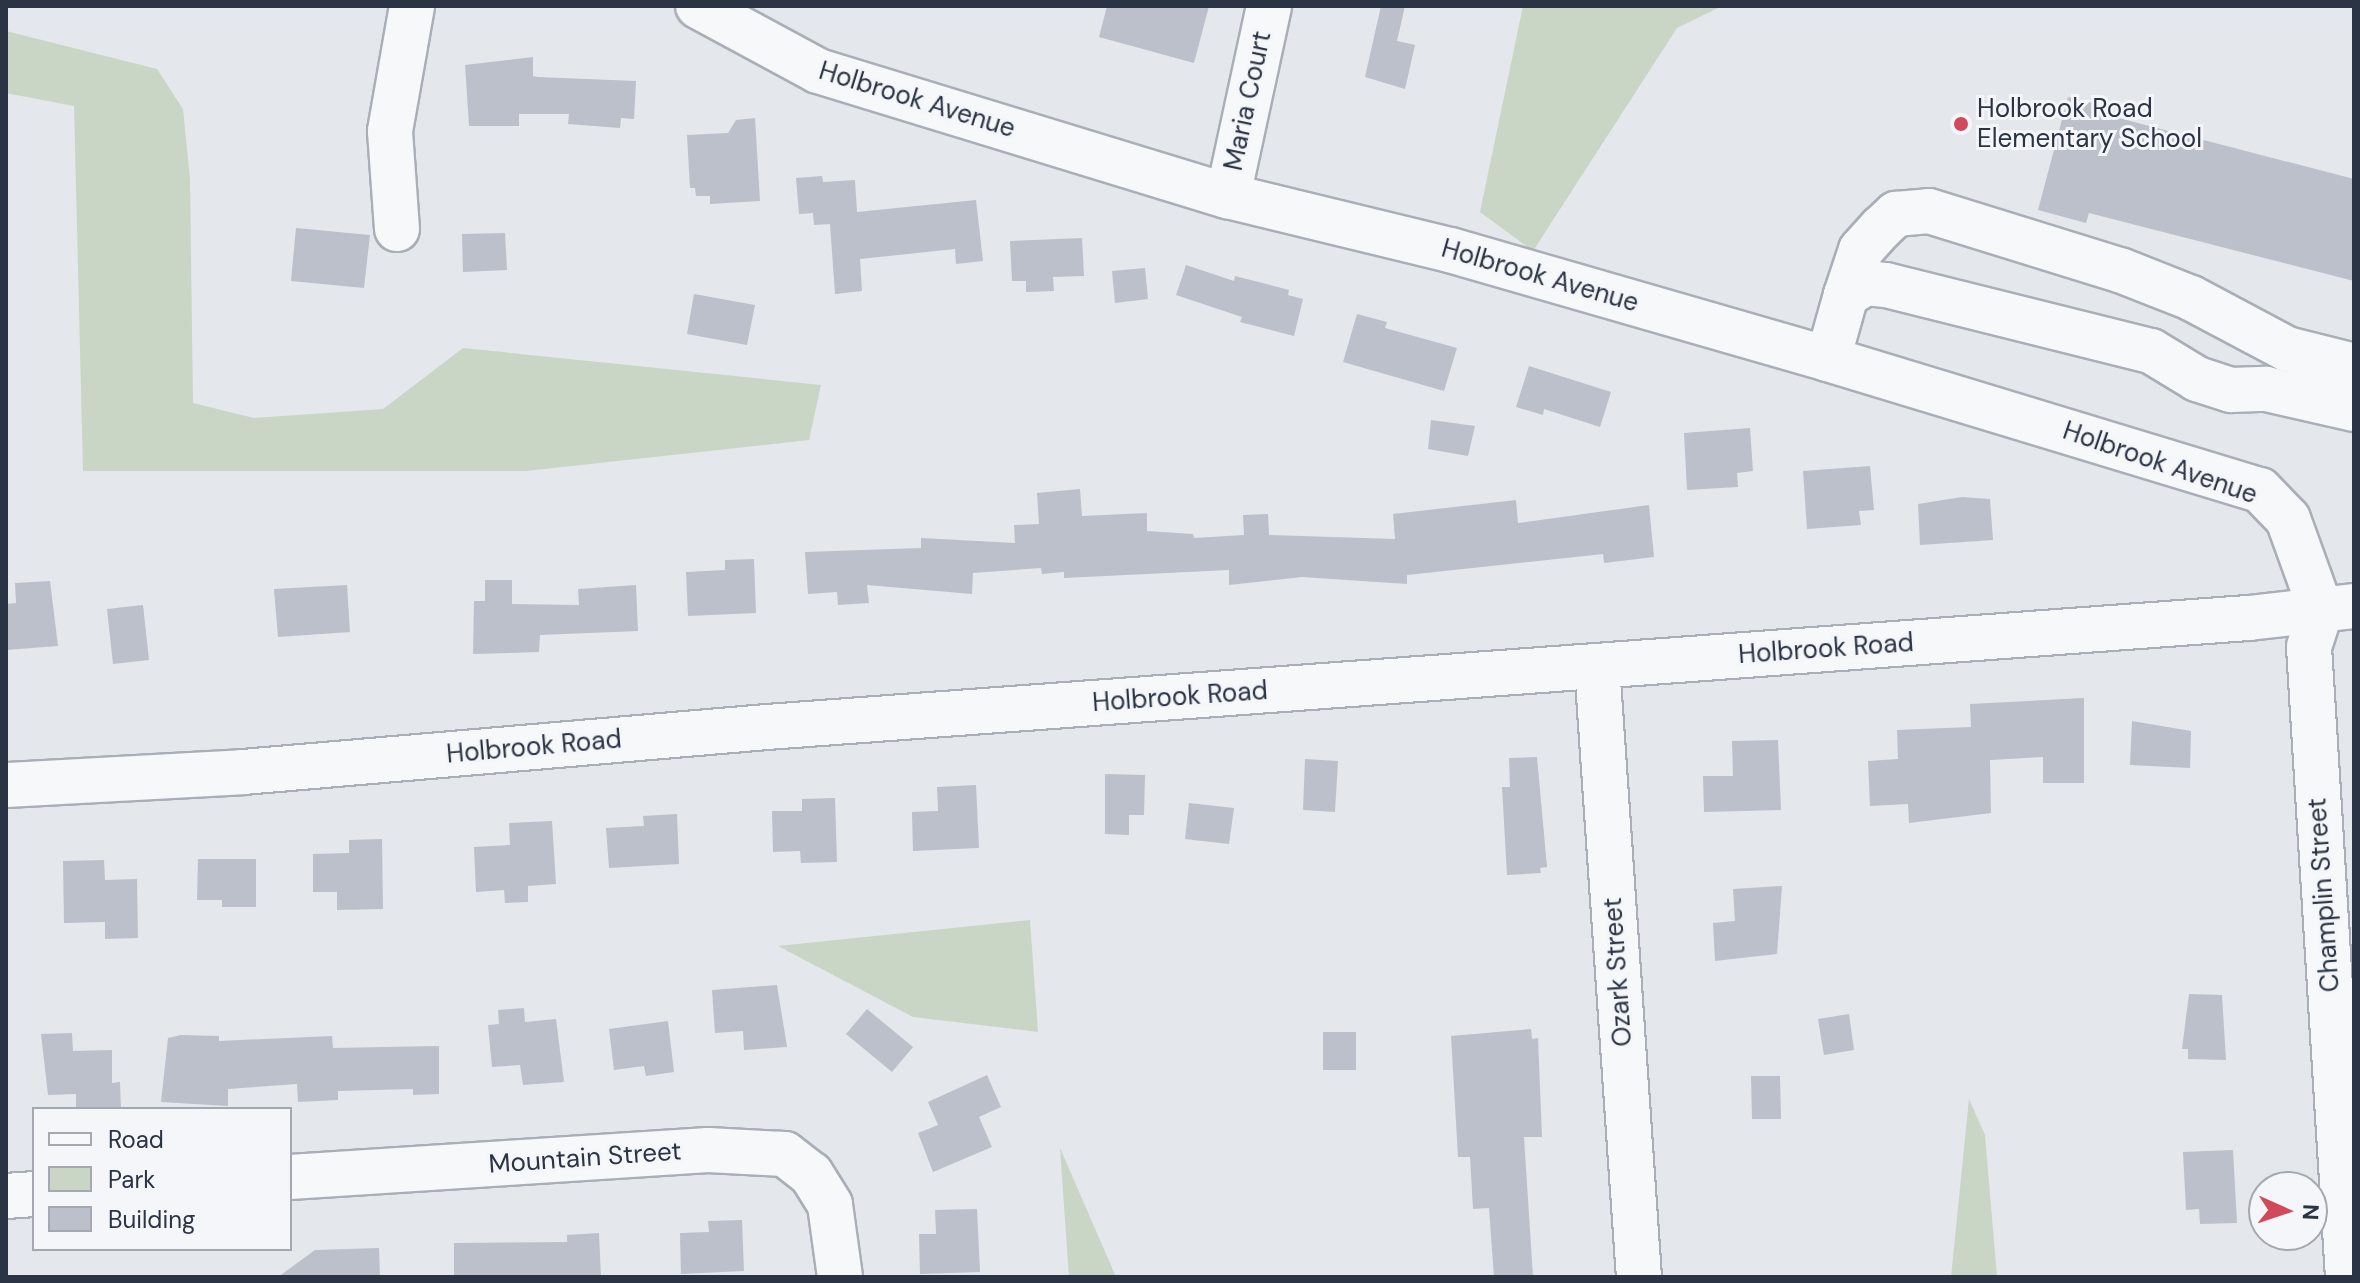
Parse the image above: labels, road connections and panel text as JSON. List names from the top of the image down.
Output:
{
  "streets": {
    "street": [
      "Holbrook Avenue",
      "Maria Court",
      "Holbrook Road",
      "Champlin Street",
      "Ozark Street",
      "Mountain Street"
    ]
  },
  "crossings": [
    ["Holbrook Avenue", "Maria Court"],
    ["Holbrook Avenue", "Holbrook Road"],
    ["Holbrook Avenue", "Champlin Street"],
    ["Holbrook Road", "Champlin Street"],
    ["Holbrook Road", "Ozark Street"]
  ],
  "places": ["Holbrook Road Elementary School"],
  "legend": ["Road", "Park", "Building"],
  "north": "right"
}
